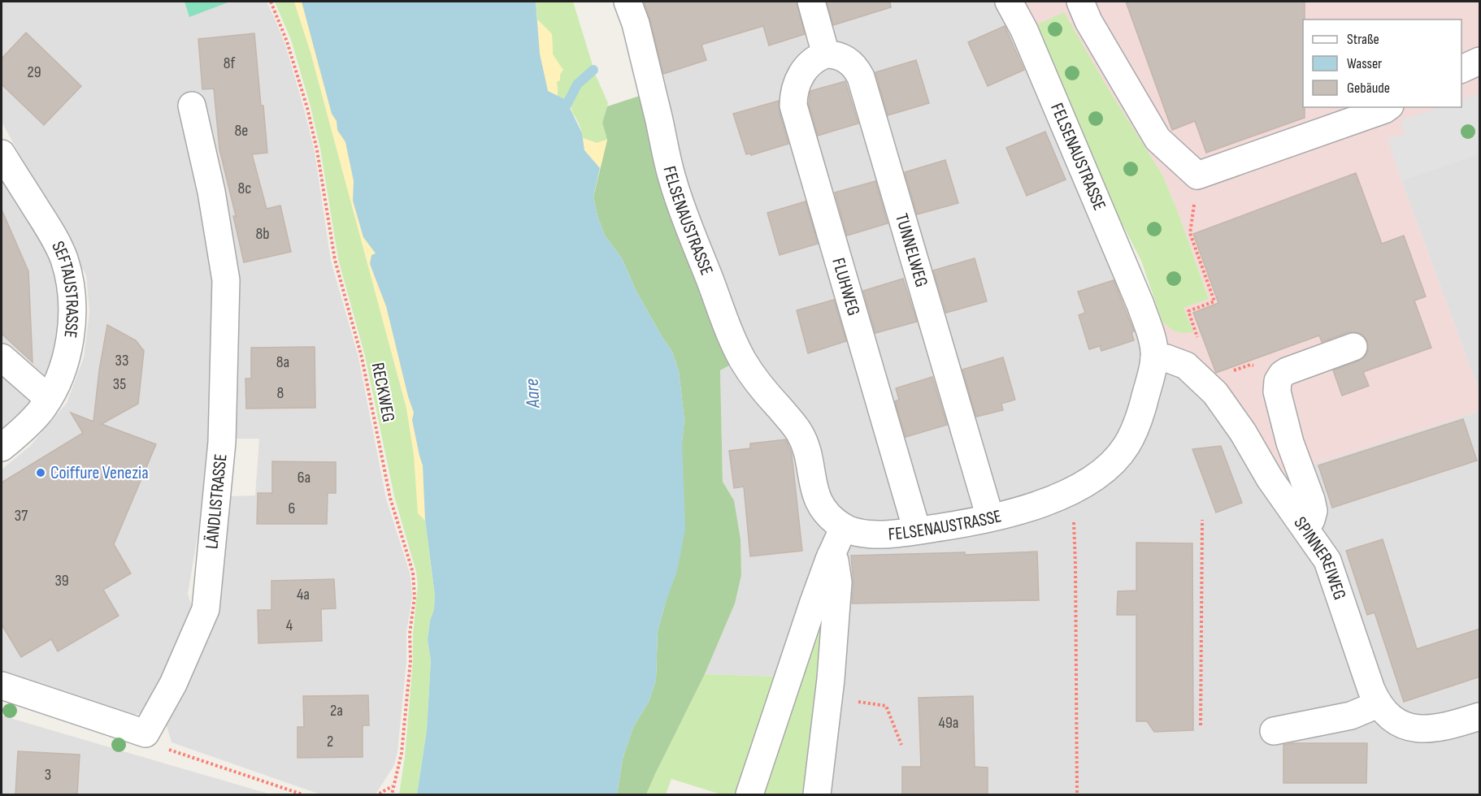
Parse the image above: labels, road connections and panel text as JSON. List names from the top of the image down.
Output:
{
  "streets": {
    "street": [
      "FELSENAUSTRASSE",
      "TUNNELWEG",
      "FLUHWEG",
      "SEFTAUSTRASSE",
      "LÄNDLISTRASSE",
      "SPINNEREIWEG"
    ],
    "path": ["RECKWEG"]
  },
  "crossings": [
    ["FELSENAUSTRASSE", "TUNNELWEG"],
    ["FELSENAUSTRASSE", "FLUHWEG"],
    ["FELSENAUSTRASSE", "SPINNEREIWEG"],
    ["TUNNELWEG", "FLUHWEG"]
  ],
  "water": ["Aare"],
  "places": ["Coiffure Venezia"],
  "house_numbers": [
    "8f",
    "29",
    "8e",
    "8c",
    "8b",
    "33",
    "8a",
    "35",
    "8",
    "6a",
    "6",
    "37",
    "39",
    "4a",
    "4",
    "2a",
    "49a",
    "2",
    "3"
  ],
  "legend": ["Straße", "Wasser", "Gebäude"]
}
